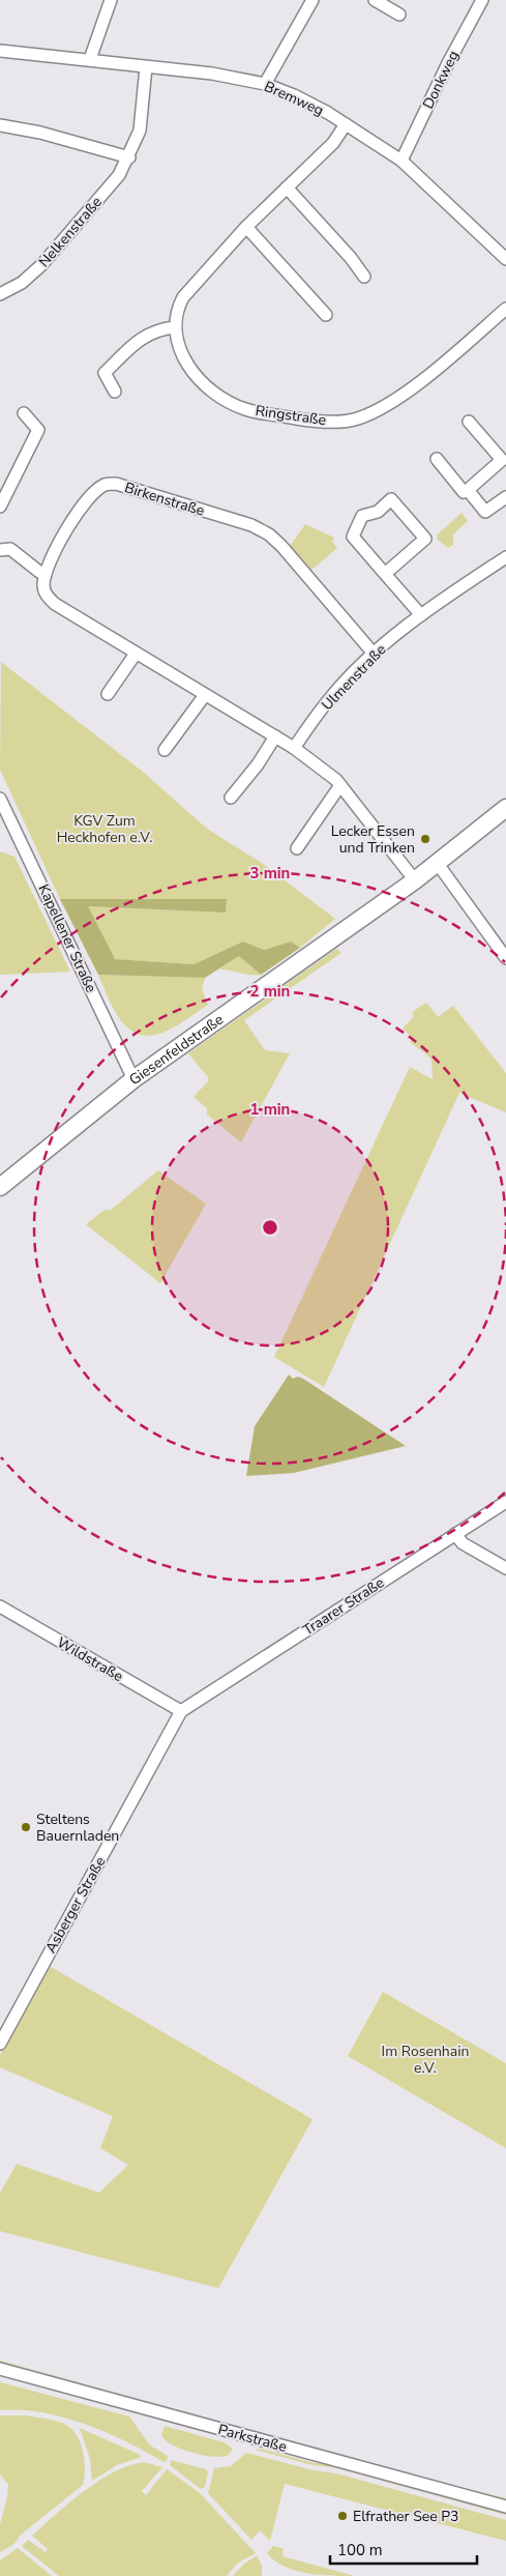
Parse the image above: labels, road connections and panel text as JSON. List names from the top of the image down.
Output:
{
  "streets": {
    "main road": ["Giesenfeldstraße"],
    "street": [
      "Donkweg",
      "Bremweg",
      "Nelkenstraße",
      "Ringstraße",
      "Birkenstraße",
      "Ulmenstraße",
      "Kapellener Straße",
      "Traarer Straße",
      "Wildstraße",
      "Asberger Straße",
      "Parkstraße"
    ]
  },
  "crossings": [
    ["Donkweg", "Bremweg"],
    ["Bremweg", "Nelkenstraße"],
    ["Bremweg", "Ringstraße"],
    ["Birkenstraße", "Ulmenstraße"],
    ["Kapellener Straße", "Giesenfeldstraße"],
    ["Traarer Straße", "Wildstraße"],
    ["Traarer Straße", "Asberger Straße"],
    ["Wildstraße", "Asberger Straße"]
  ],
  "parks": ["KGV Zum Heckhofen e.V.", "Im Rosenhain e.V."],
  "places": ["Lecker Essen und Trinken", "Steltens Bauernladen", "Elfrather See P3"],
  "scale_bar": "100 m",
  "rings": ["3 min", "2 min", "1 min"]
}
